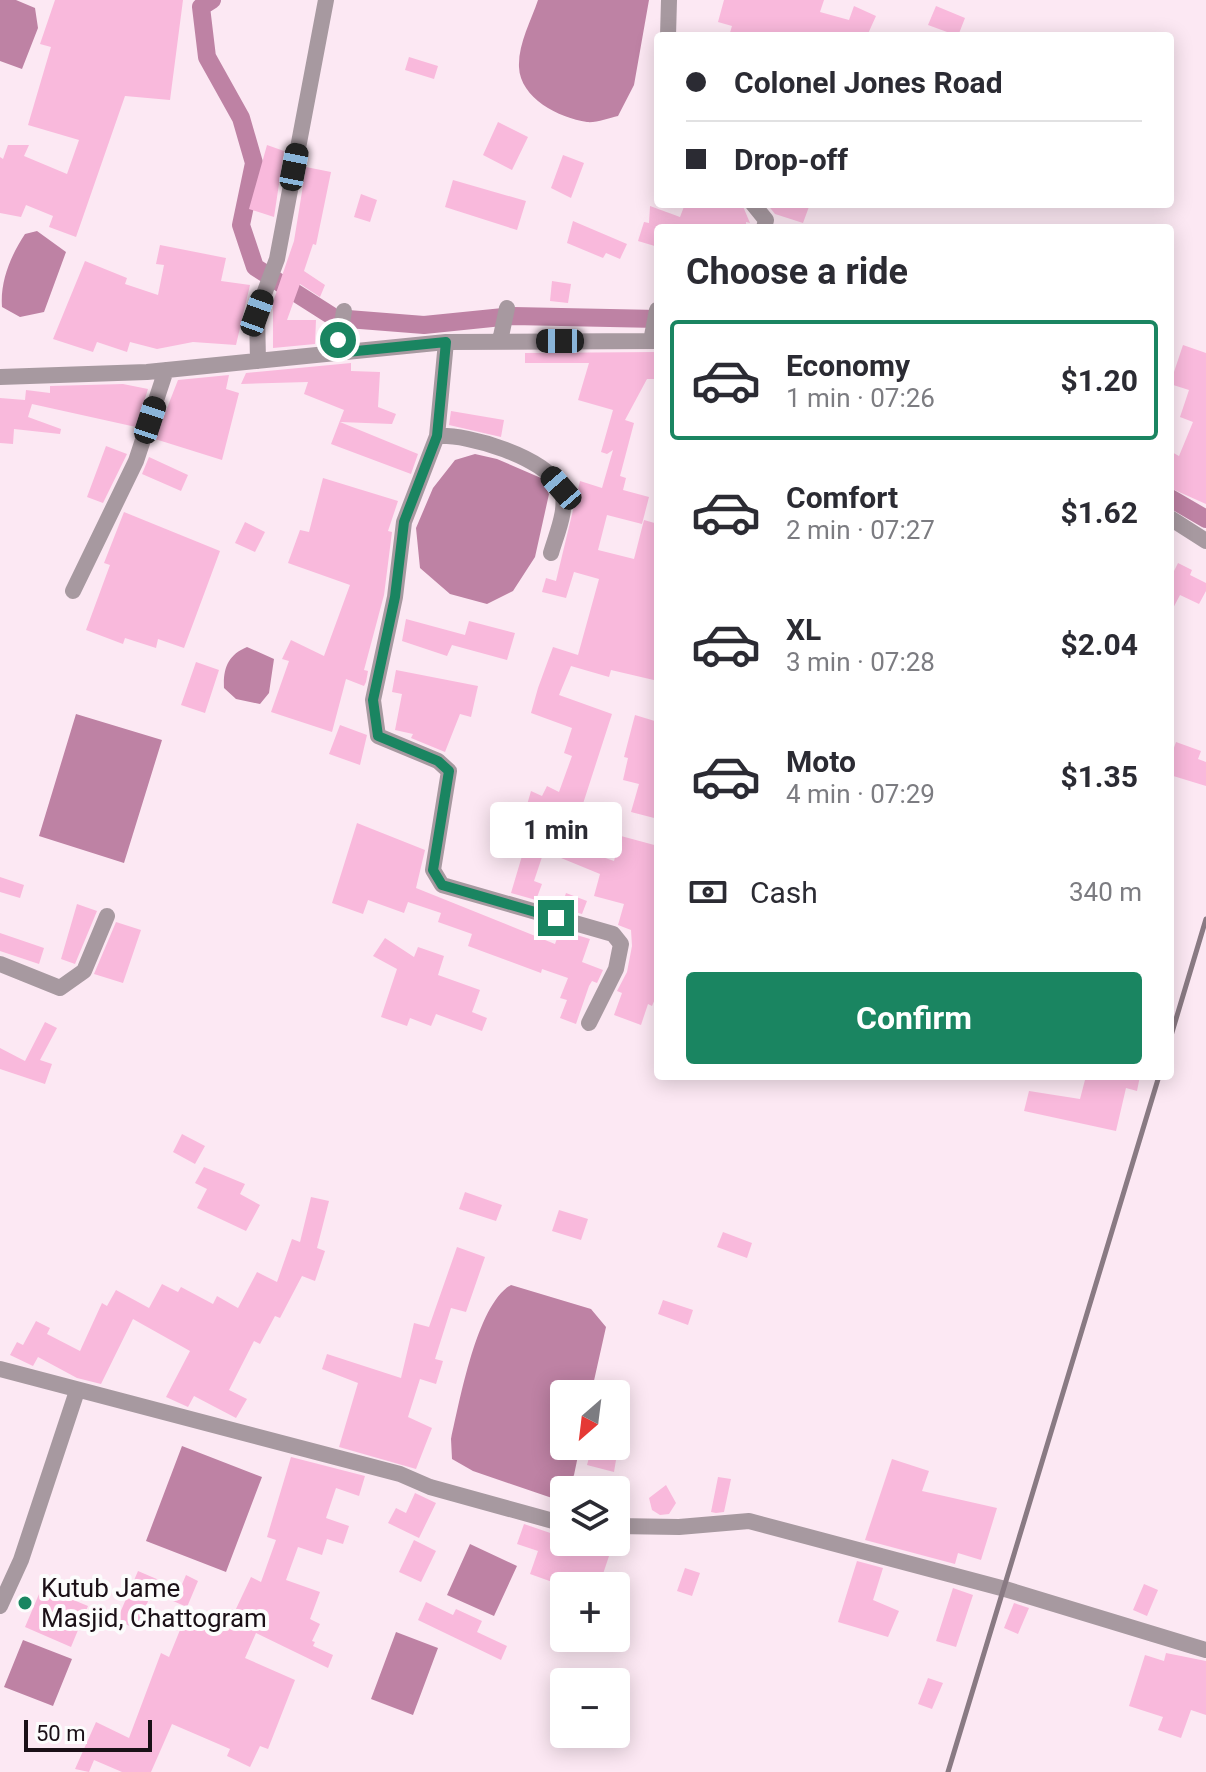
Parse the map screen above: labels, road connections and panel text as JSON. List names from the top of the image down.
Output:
{
  "places": ["Kutub Jame Masjid, Chattogram"],
  "scale_bar": "50 m",
  "north": "bottom left",
  "page": {
    "banner": ["Colonel Jones Road", "Drop-off"],
    "heading": "Choose a ride",
    "list": [
      {
        "name": "Economy",
        "note": "1 min · 07:26",
        "value": "$1.20"
      },
      {
        "name": "Comfort",
        "note": "2 min · 07:27",
        "value": "$1.62"
      },
      {
        "name": "XL",
        "note": "3 min · 07:28",
        "value": "$2.04"
      },
      {
        "name": "Moto",
        "note": "4 min · 07:29",
        "value": "$1.35"
      }
    ],
    "bubble": "1 min",
    "pay": ["Cash", "340 m"],
    "buttons": "Confirm",
    "map_buttons": ["+", "−"],
    "scale": "50 m"
  }
}
